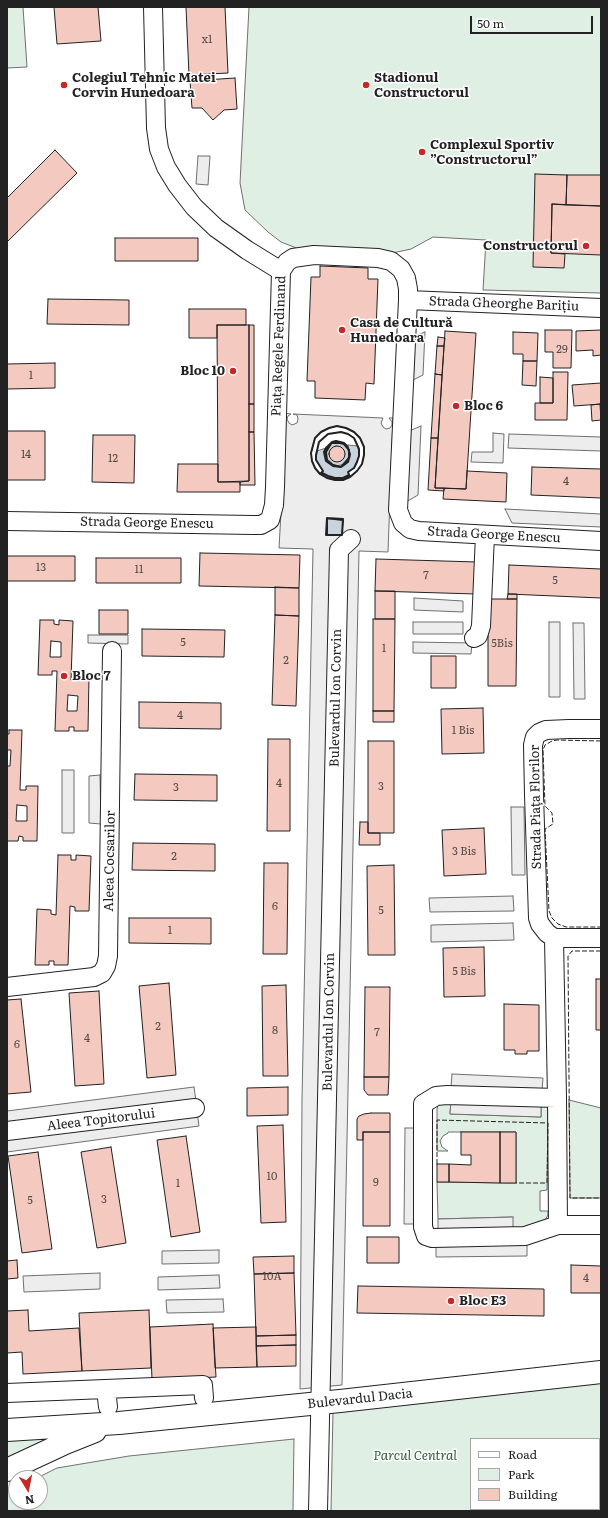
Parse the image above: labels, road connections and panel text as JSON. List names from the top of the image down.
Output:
{
  "streets": {
    "main road": ["Bulevardul Dacia"],
    "street": [
      "Strada Gheorghe Barițiu",
      "Piața Regele Ferdinand",
      "Strada George Enescu",
      "Bulevardul Ion Corvin",
      "Strada Piața Florilor",
      "Aleea Cocsarilor",
      "Aleea Topitorului"
    ]
  },
  "crossings": [
    ["Strada Gheorghe Barițiu", "Piața Regele Ferdinand"],
    ["Piața Regele Ferdinand", "Strada George Enescu"],
    ["Bulevardul Ion Corvin", "Bulevardul Dacia"]
  ],
  "parks": ["Parcul Central"],
  "places": [
    "Colegiul Tehnic Matei Corvin Hunedoara",
    "Stadionul Constructorul",
    "Complexul Sportiv ”Constructorul”",
    "Constructorul",
    "Casa de Cultură Hunedoara",
    "Bloc 10",
    "Bloc 6",
    "Bloc 7",
    "Bloc E3"
  ],
  "house_numbers": [
    "x1",
    "29",
    "1",
    "14",
    "12",
    "4",
    "13",
    "11",
    "7",
    "5",
    "5",
    "5Bis",
    "1",
    "2",
    "4",
    "1 Bis",
    "4",
    "3",
    "3",
    "3 Bis",
    "2",
    "6",
    "5",
    "1",
    "5 Bis",
    "2",
    "8",
    "7",
    "4",
    "6",
    "10",
    "9",
    "1",
    "3",
    "5",
    "10A",
    "4"
  ],
  "legend": ["Road", "Park", "Building"],
  "scale_bar": "50 m",
  "north": "bottom"
}
